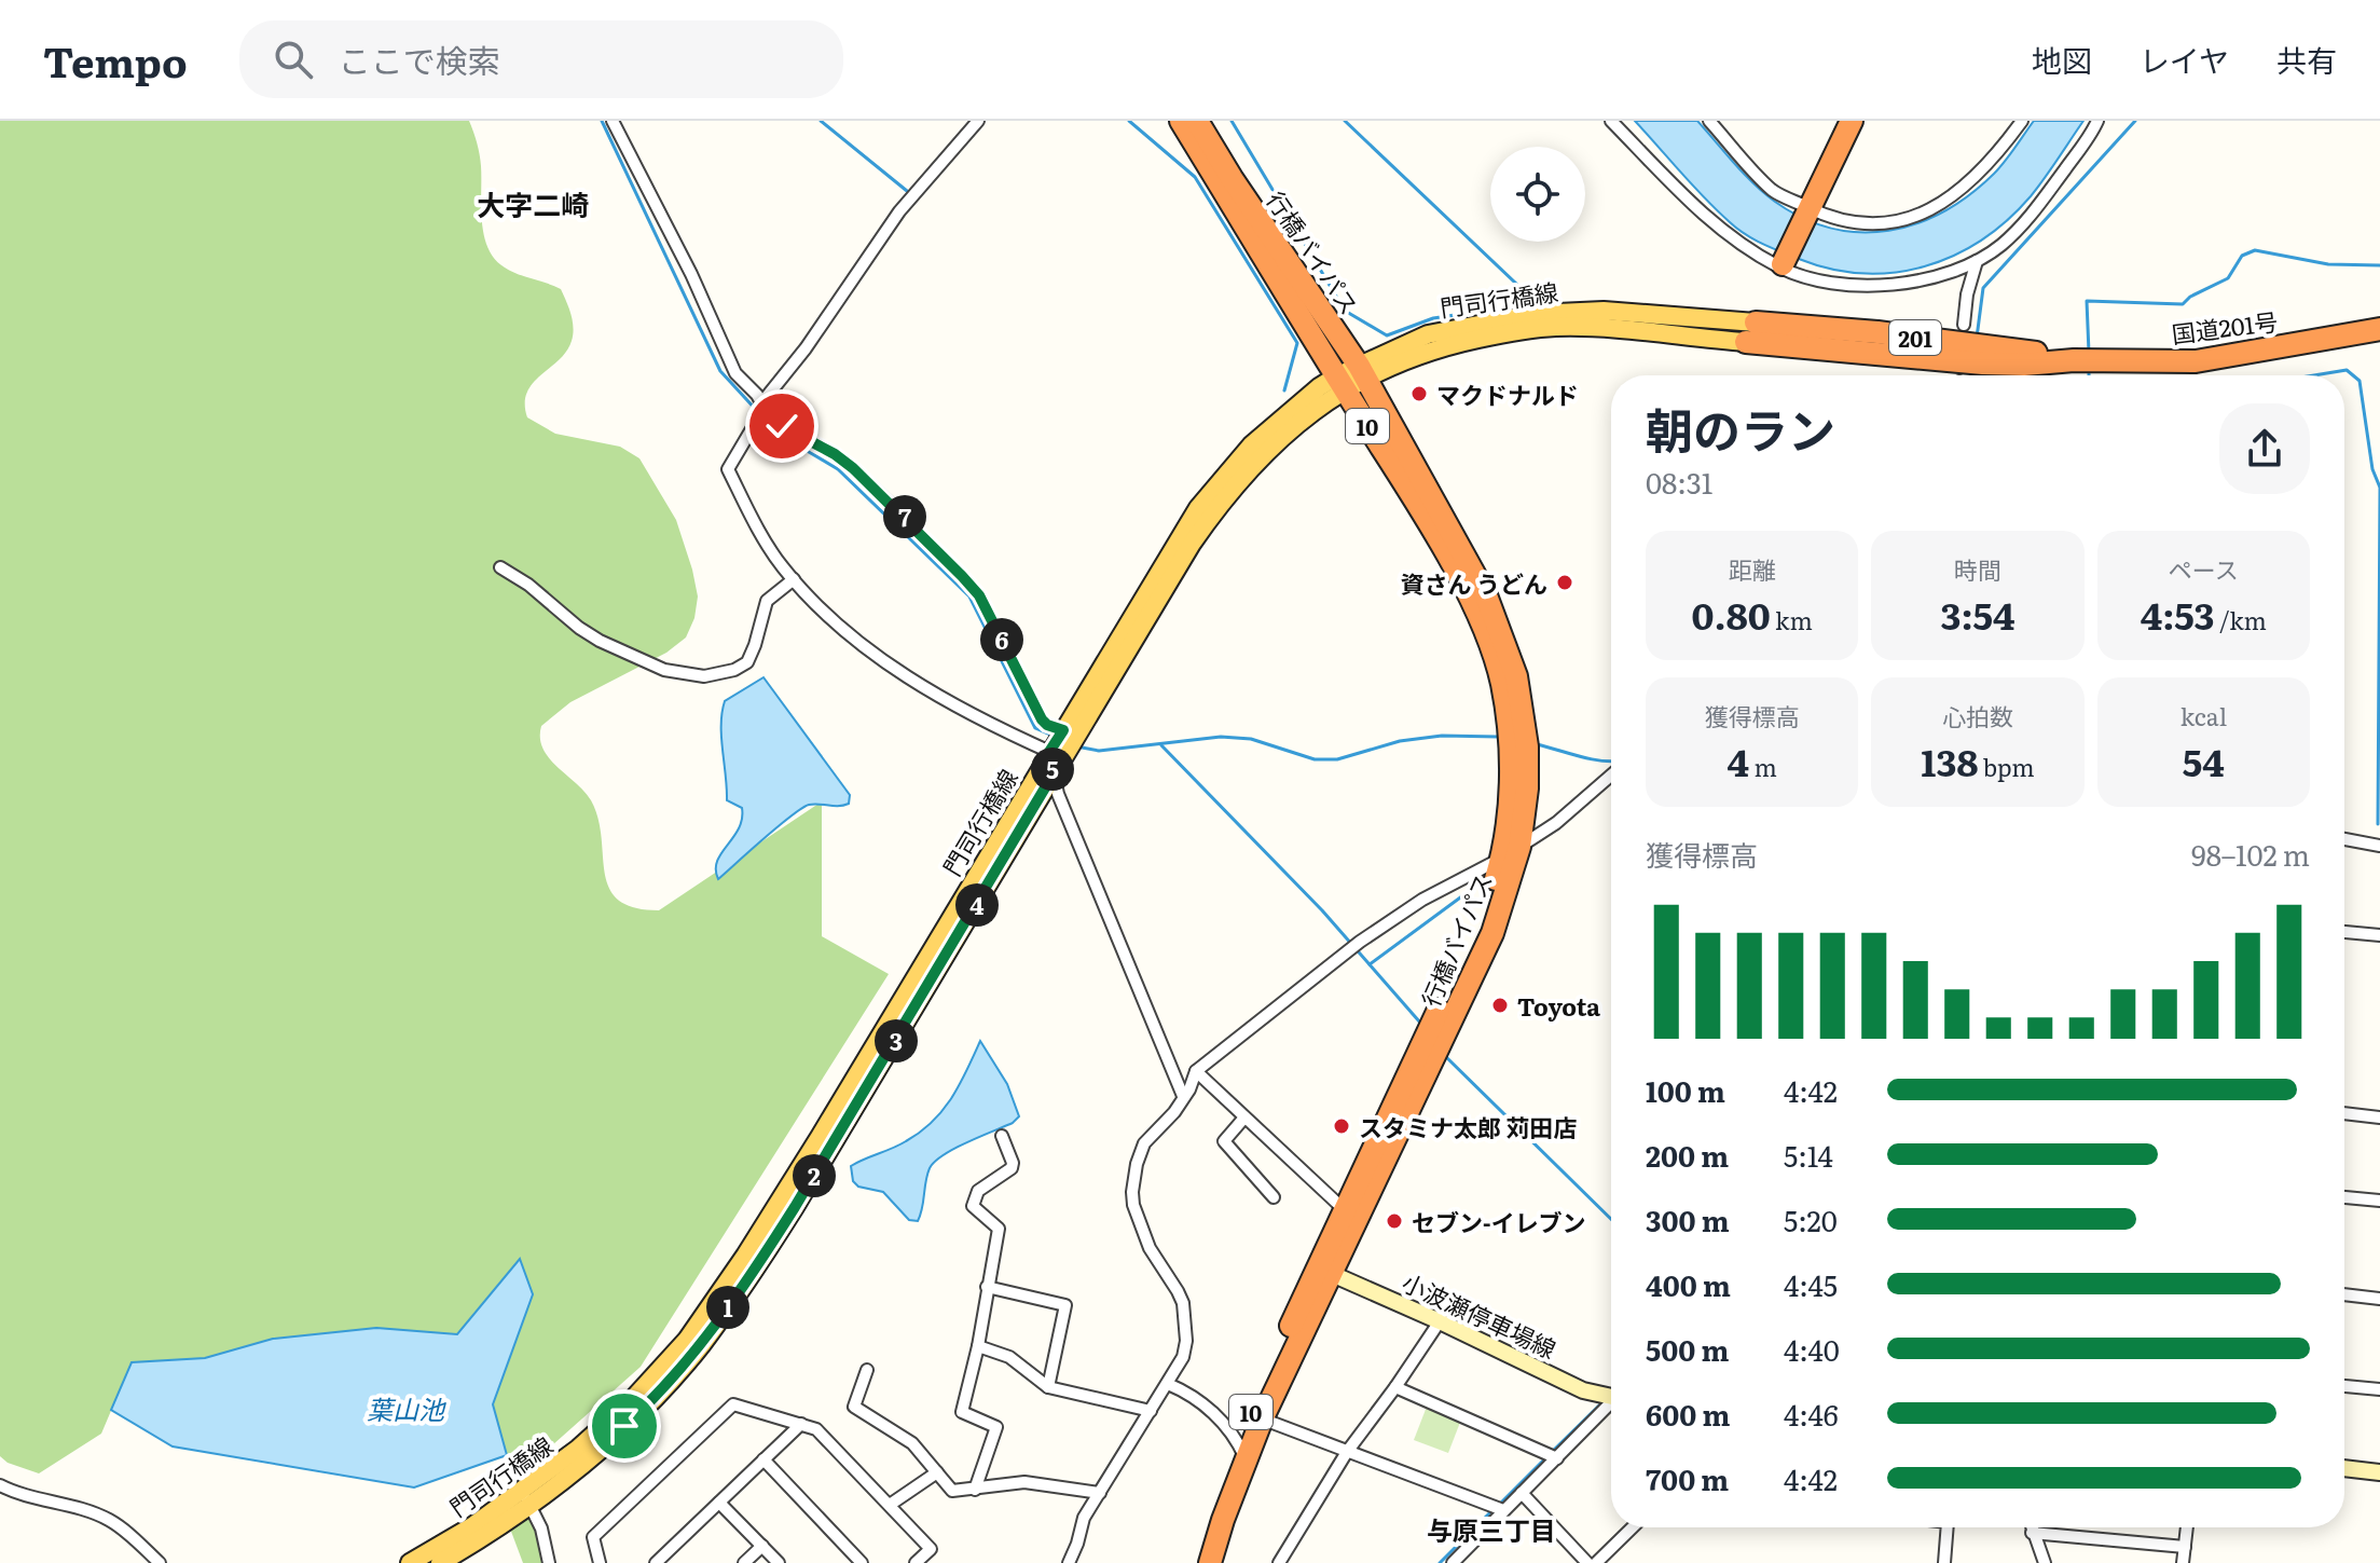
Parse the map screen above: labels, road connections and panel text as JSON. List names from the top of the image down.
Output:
{
  "streets": {
    "highway": [
      "行橋バイパス",
      "国道201号",
      "201",
      "10"
    ],
    "main road": ["門司行橋線", "小波瀬停車場線"]
  },
  "crossings": [
    ["行橋バイパス", "門司行橋線"],
    ["行橋バイパス", "10"],
    ["行橋バイパス", "小波瀬停車場線"],
    ["門司行橋線", "国道201号"],
    ["10", "小波瀬停車場線"]
  ],
  "districts": ["大字二崎", "与原三丁目"],
  "water": ["葉山池"],
  "places": [
    "マクドナルド",
    "資さん うどん",
    "Toyota",
    "スタミナ太郎 苅田店",
    "セブン-イレブン"
  ],
  "page": {
    "header": "Tempo",
    "search": "ここで検索",
    "nav": ["地図", "レイヤ", "共有"],
    "heading": ["朝のラン", "08:31"],
    "pins": [
      "7",
      "6",
      "5",
      "4",
      "3",
      "2",
      "1"
    ],
    "stats": [
      ["距離", "0.80 km"],
      ["時間", "3:54"],
      ["ペース", "4:53 /km"],
      ["獲得標高", "4 m"],
      ["心拍数", "138 bpm"],
      ["kcal", "54"]
    ],
    "chart": ["獲得標高", "98–102 m"],
    "list": [
      {
        "name": "100 m",
        "note": "4:42"
      },
      {
        "name": "200 m",
        "note": "5:14"
      },
      {
        "name": "300 m",
        "note": "5:20"
      },
      {
        "name": "400 m",
        "note": "4:45"
      },
      {
        "name": "500 m",
        "note": "4:40"
      },
      {
        "name": "600 m",
        "note": "4:46"
      },
      {
        "name": "700 m",
        "note": "4:42"
      }
    ]
  }
}
